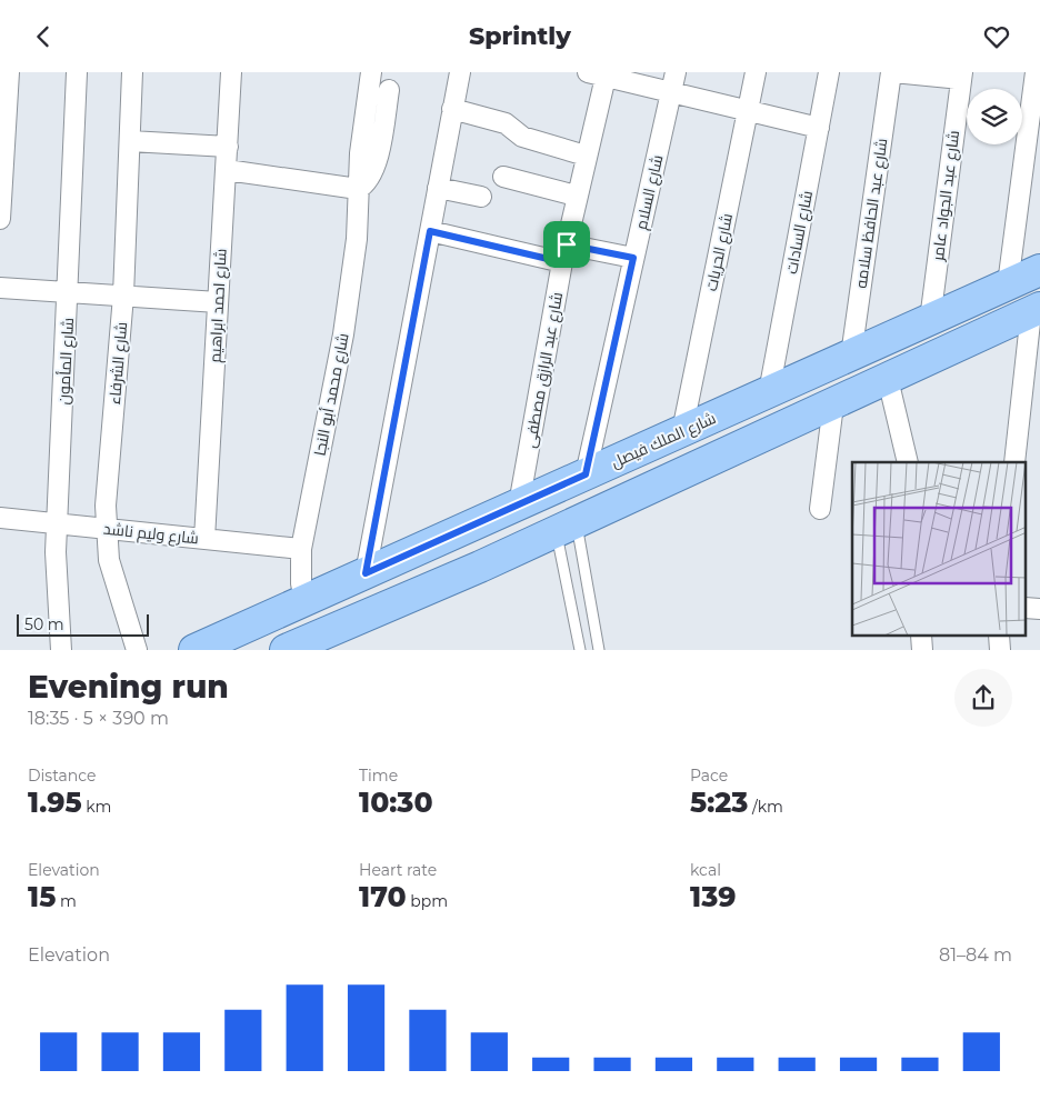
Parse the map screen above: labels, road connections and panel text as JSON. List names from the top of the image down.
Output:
{
  "streets": {
    "main road": ["شارع الملك فيصل"],
    "street": [
      "شارع السلام",
      "شارع عبد الجواد عامر",
      "شارع عبد الحافظ سلامه",
      "شارع السادات",
      "شارع الحريات",
      "شارع احمد ابراهيم",
      "شارع المأمون",
      "شارع الشرفاء",
      "شارع عبد الرازق مصطفى",
      "شارع محمد أبو النجا",
      "شارع وليم ناشد"
    ]
  },
  "crossings": [
    ["شارع السلام", "شارع الملك فيصل"],
    ["شارع عبد الجواد عامر", "شارع الملك فيصل"],
    ["شارع عبد الحافظ سلامه", "شارع الملك فيصل"],
    ["شارع السادات", "شارع الملك فيصل"],
    ["شارع الحريات", "شارع الملك فيصل"],
    ["شارع احمد ابراهيم", "شارع وليم ناشد"],
    ["شارع المأمون", "شارع وليم ناشد"],
    ["شارع الشرفاء", "شارع وليم ناشد"],
    ["شارع عبد الرازق مصطفى", "شارع الملك فيصل"],
    ["شارع محمد أبو النجا", "شارع الملك فيصل"],
    ["شارع محمد أبو النجا", "شارع وليم ناشد"]
  ],
  "scale_bar": "50 m",
  "page": {
    "header": "Sprintly",
    "scale": "50 m",
    "heading": ["Evening run", "18:35 · 5 × 390 m"],
    "stats": [
      ["Distance", "1.95 km"],
      ["Time", "10:30"],
      ["Pace", "5:23 /km"],
      ["Elevation", "15 m"],
      ["Heart rate", "170 bpm"],
      ["kcal", "139"]
    ],
    "chart": ["Elevation", "81–84 m"]
  }
}
